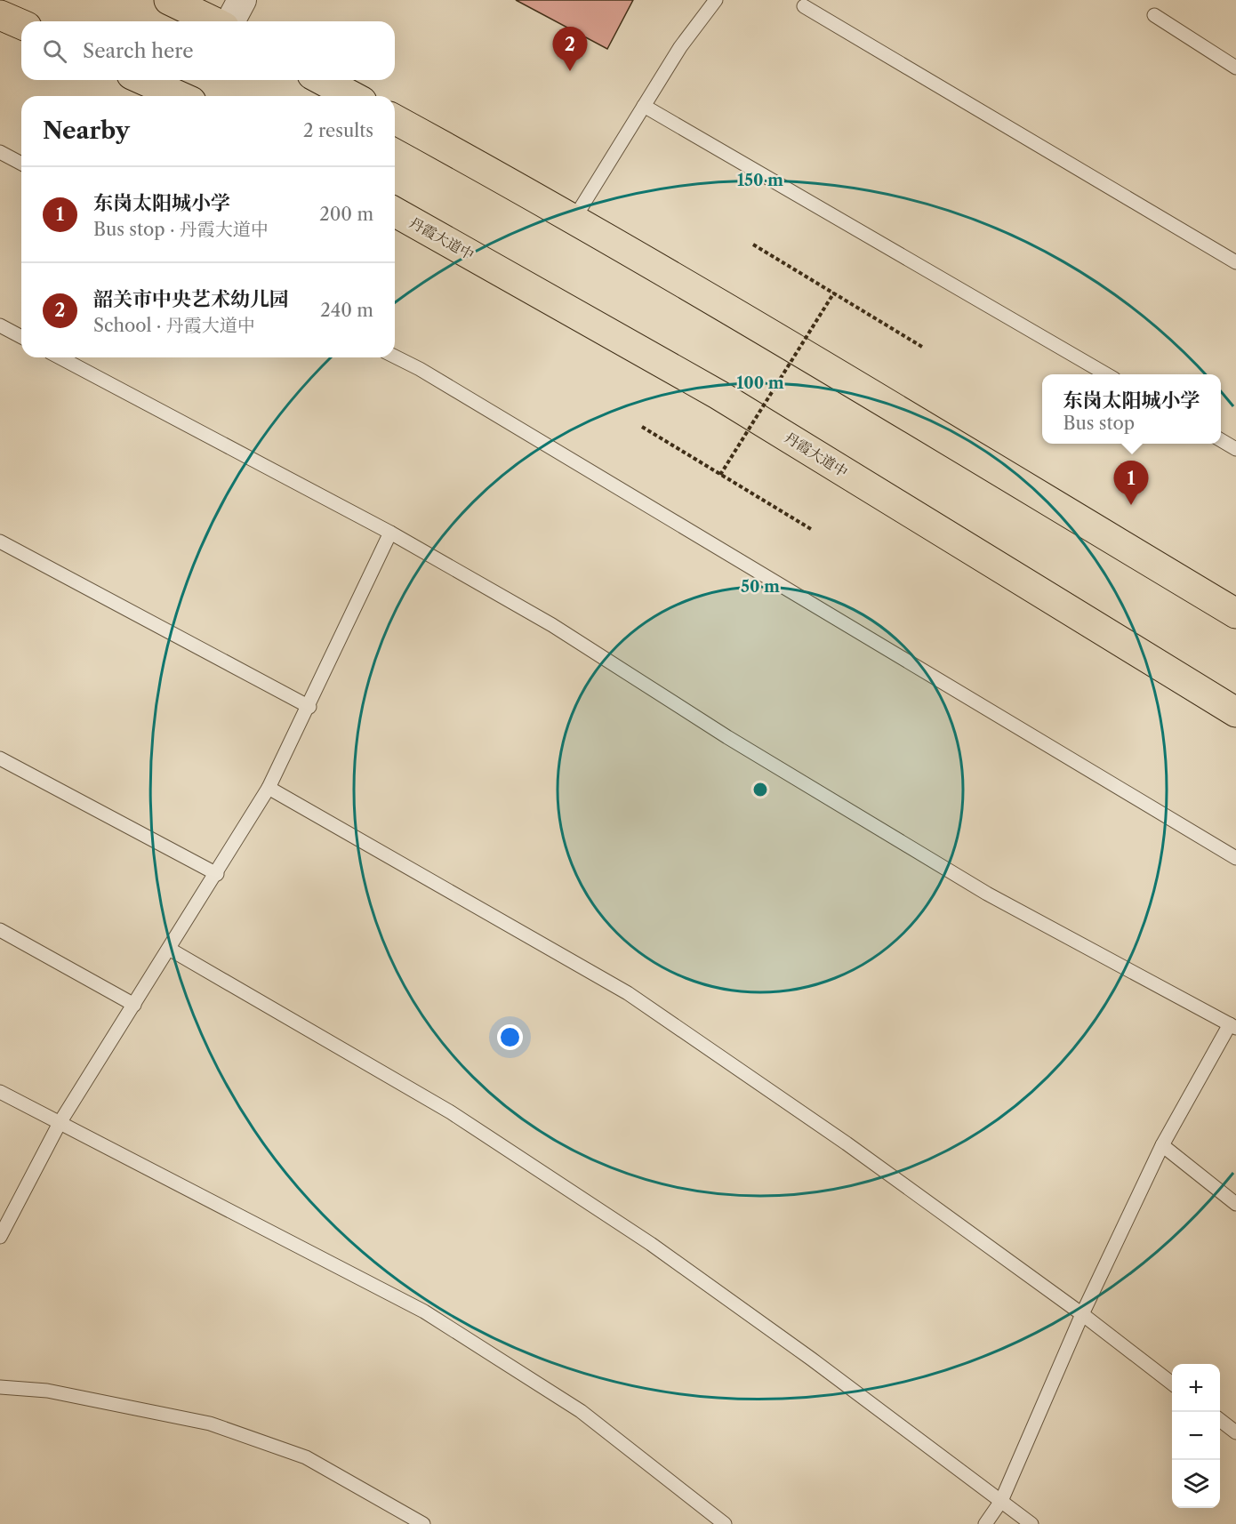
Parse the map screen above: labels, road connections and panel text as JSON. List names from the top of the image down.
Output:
{
  "streets": {
    "main road": ["丹霞大道中"]
  },
  "page": {
    "search": "Search here",
    "pins": ["2", "1"],
    "heading": ["Nearby", "2 results"],
    "list": [
      {
        "mark": "1",
        "name": "东岗太阳城小学",
        "note": "Bus stop · 丹霞大道中",
        "value": "200 m"
      },
      {
        "mark": "2",
        "name": "韶关市中央艺术幼儿园",
        "note": "School · 丹霞大道中",
        "value": "240 m"
      }
    ],
    "popup": ["东岗太阳城小学", "Bus stop"],
    "map_buttons": ["+", "−"]
  },
  "rings": ["150 m", "100 m", "50 m"]
}
